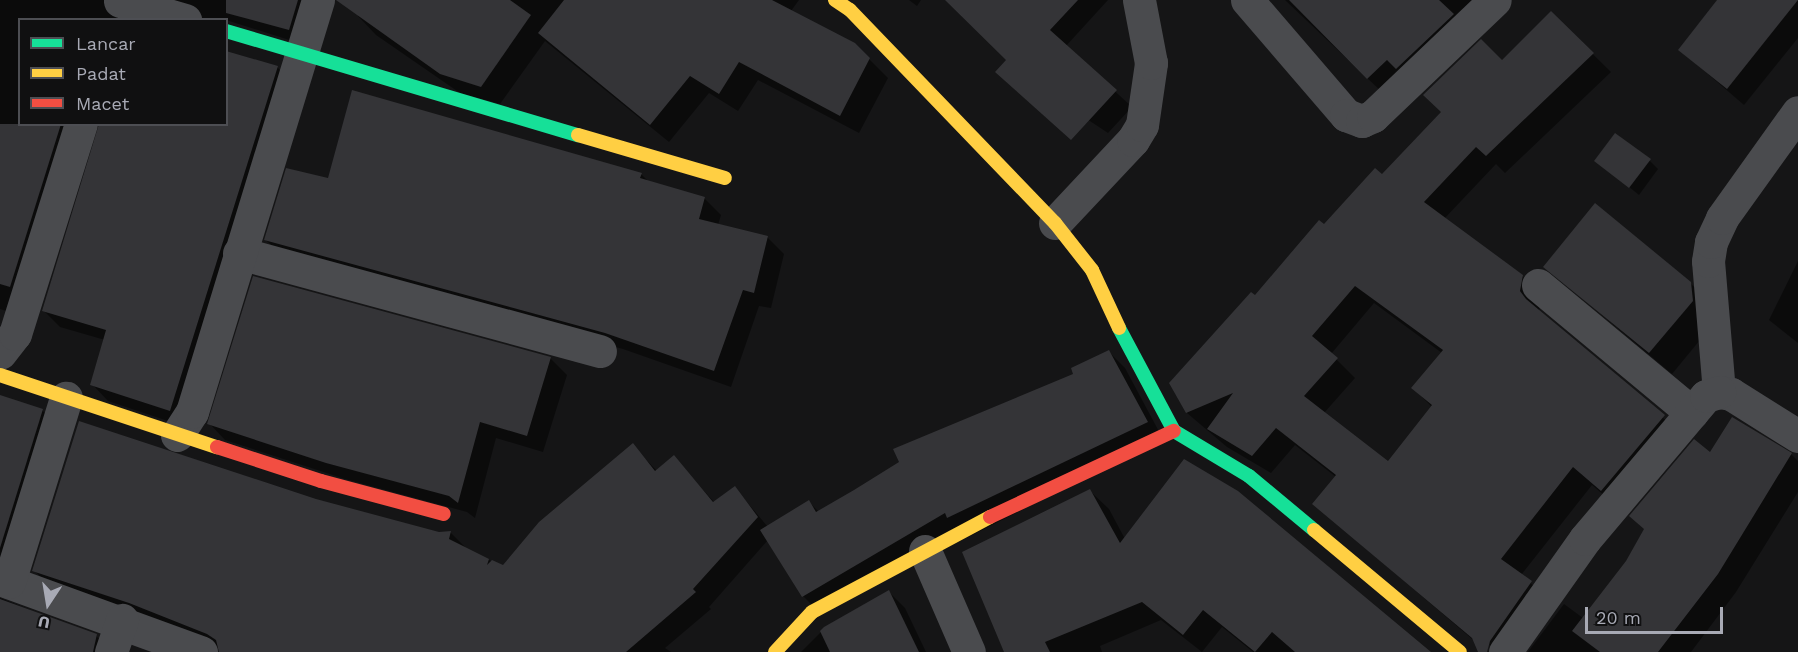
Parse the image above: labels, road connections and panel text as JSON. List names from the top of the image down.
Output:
{
  "legend": ["Lancar", "Padat", "Macet"],
  "scale_bar": "20 m",
  "north": "bottom"
}
